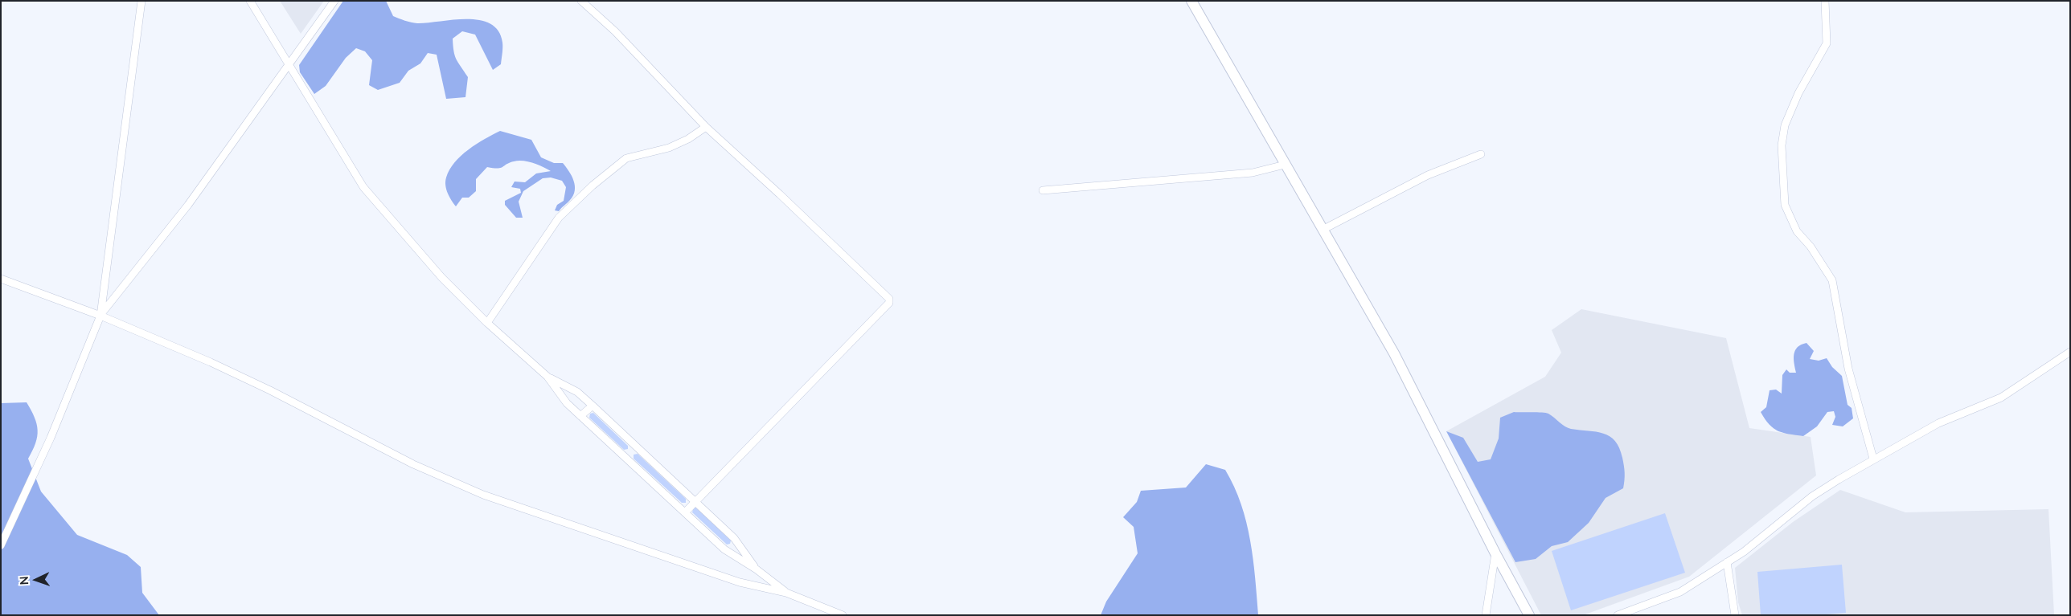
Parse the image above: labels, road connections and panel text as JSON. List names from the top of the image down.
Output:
{
  "north": "left"
}
